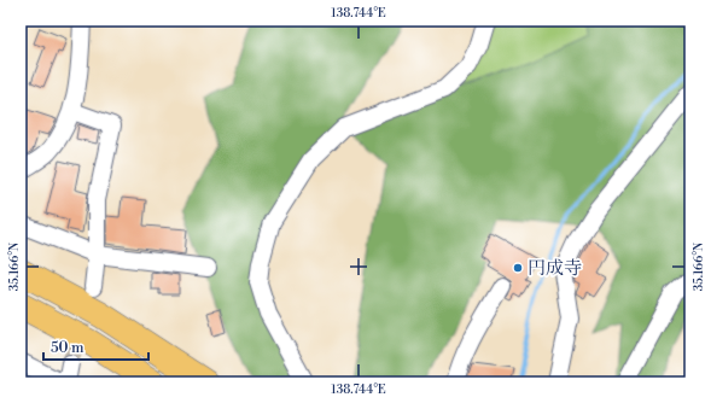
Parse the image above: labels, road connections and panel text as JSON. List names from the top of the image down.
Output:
{
  "places": ["円成寺"],
  "scale_bar": "50 m",
  "coordinates": ["138.744°E", "35.166°N"]
}
